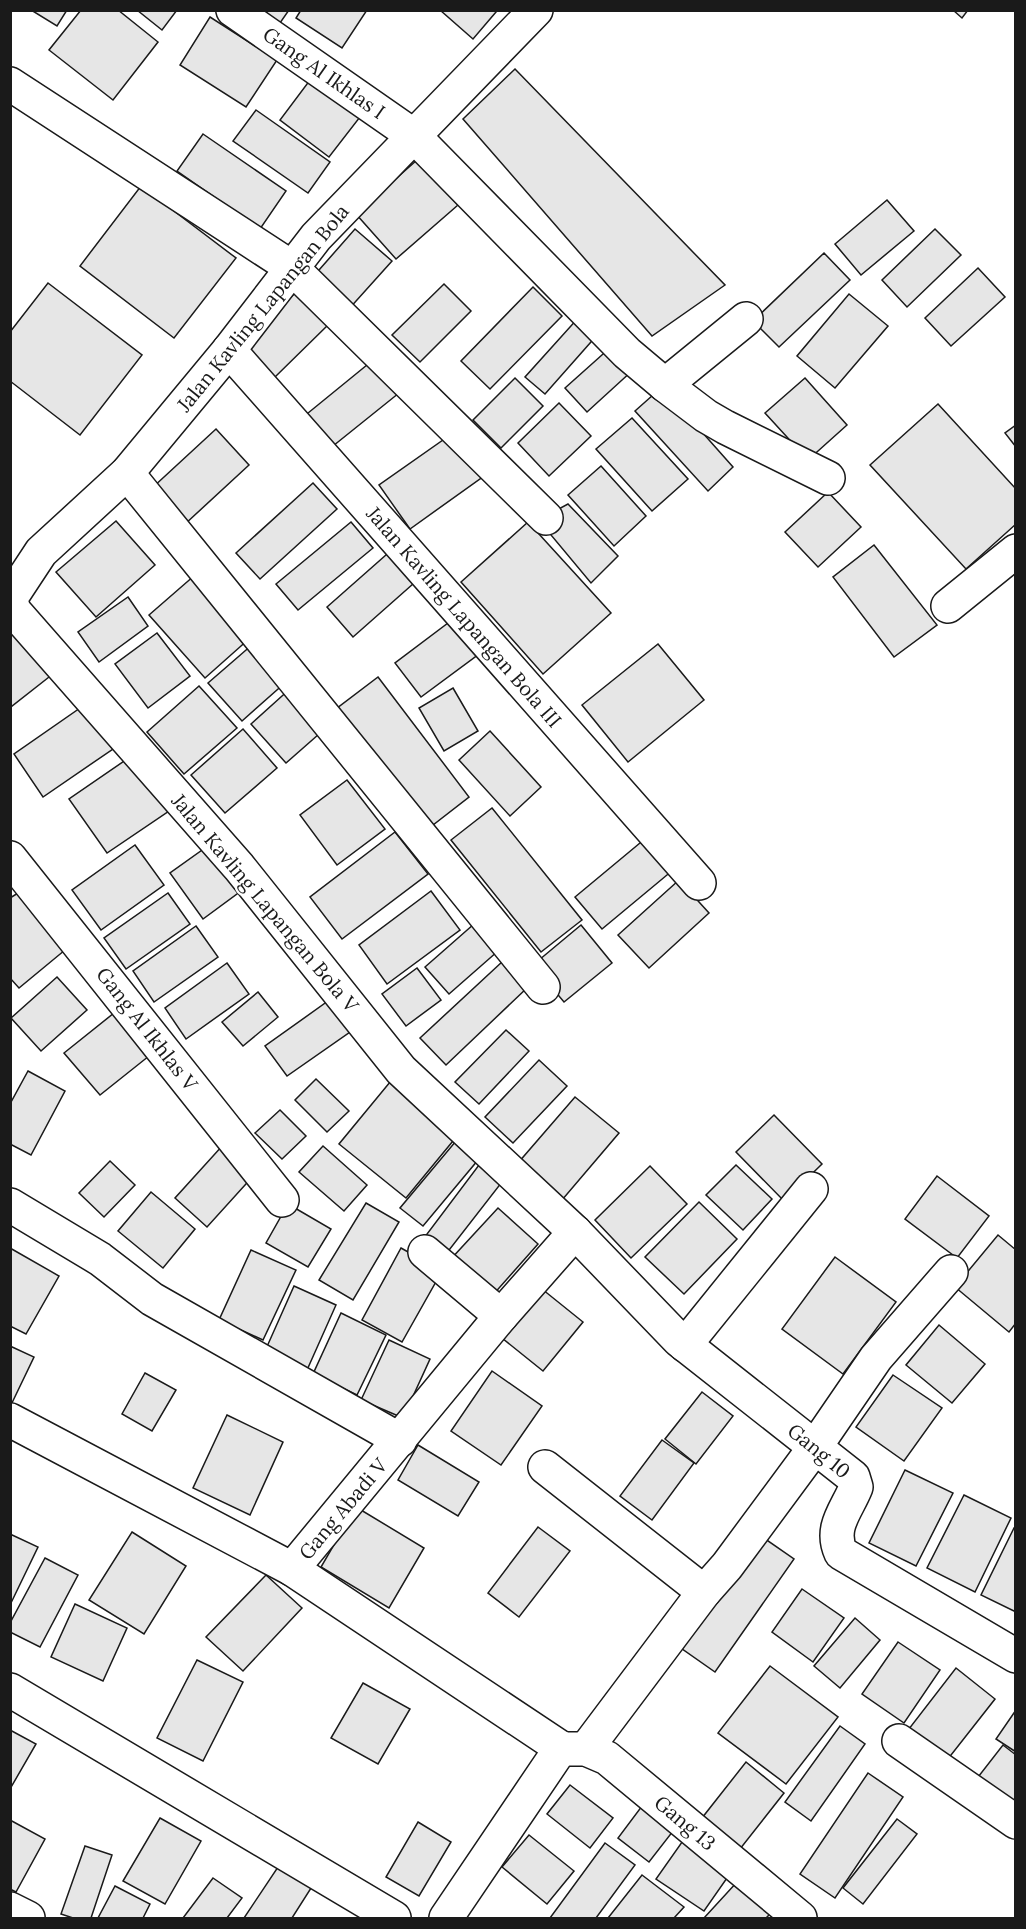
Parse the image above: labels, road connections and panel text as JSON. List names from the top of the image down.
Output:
{
  "streets": {
    "street": [
      "Gang Al Ikhlas I",
      "Jalan Kavling Lapangan Bola",
      "Jalan Kavling Lapangan Bola III",
      "Jalan Kavling Lapangan Bola V",
      "Gang Al Ikhlas V",
      "Gang 10",
      "Gang Abadi V",
      "Gang 13"
    ]
  },
  "crossings": [
    ["Gang Al Ikhlas I", "Jalan Kavling Lapangan Bola"],
    ["Jalan Kavling Lapangan Bola", "Jalan Kavling Lapangan Bola III"],
    ["Jalan Kavling Lapangan Bola", "Jalan Kavling Lapangan Bola V"],
    ["Jalan Kavling Lapangan Bola V", "Gang 10"],
    ["Jalan Kavling Lapangan Bola V", "Gang Abadi V"],
    ["Gang 10", "Gang Abadi V"],
    ["Gang Abadi V", "Gang 13"]
  ]
}
